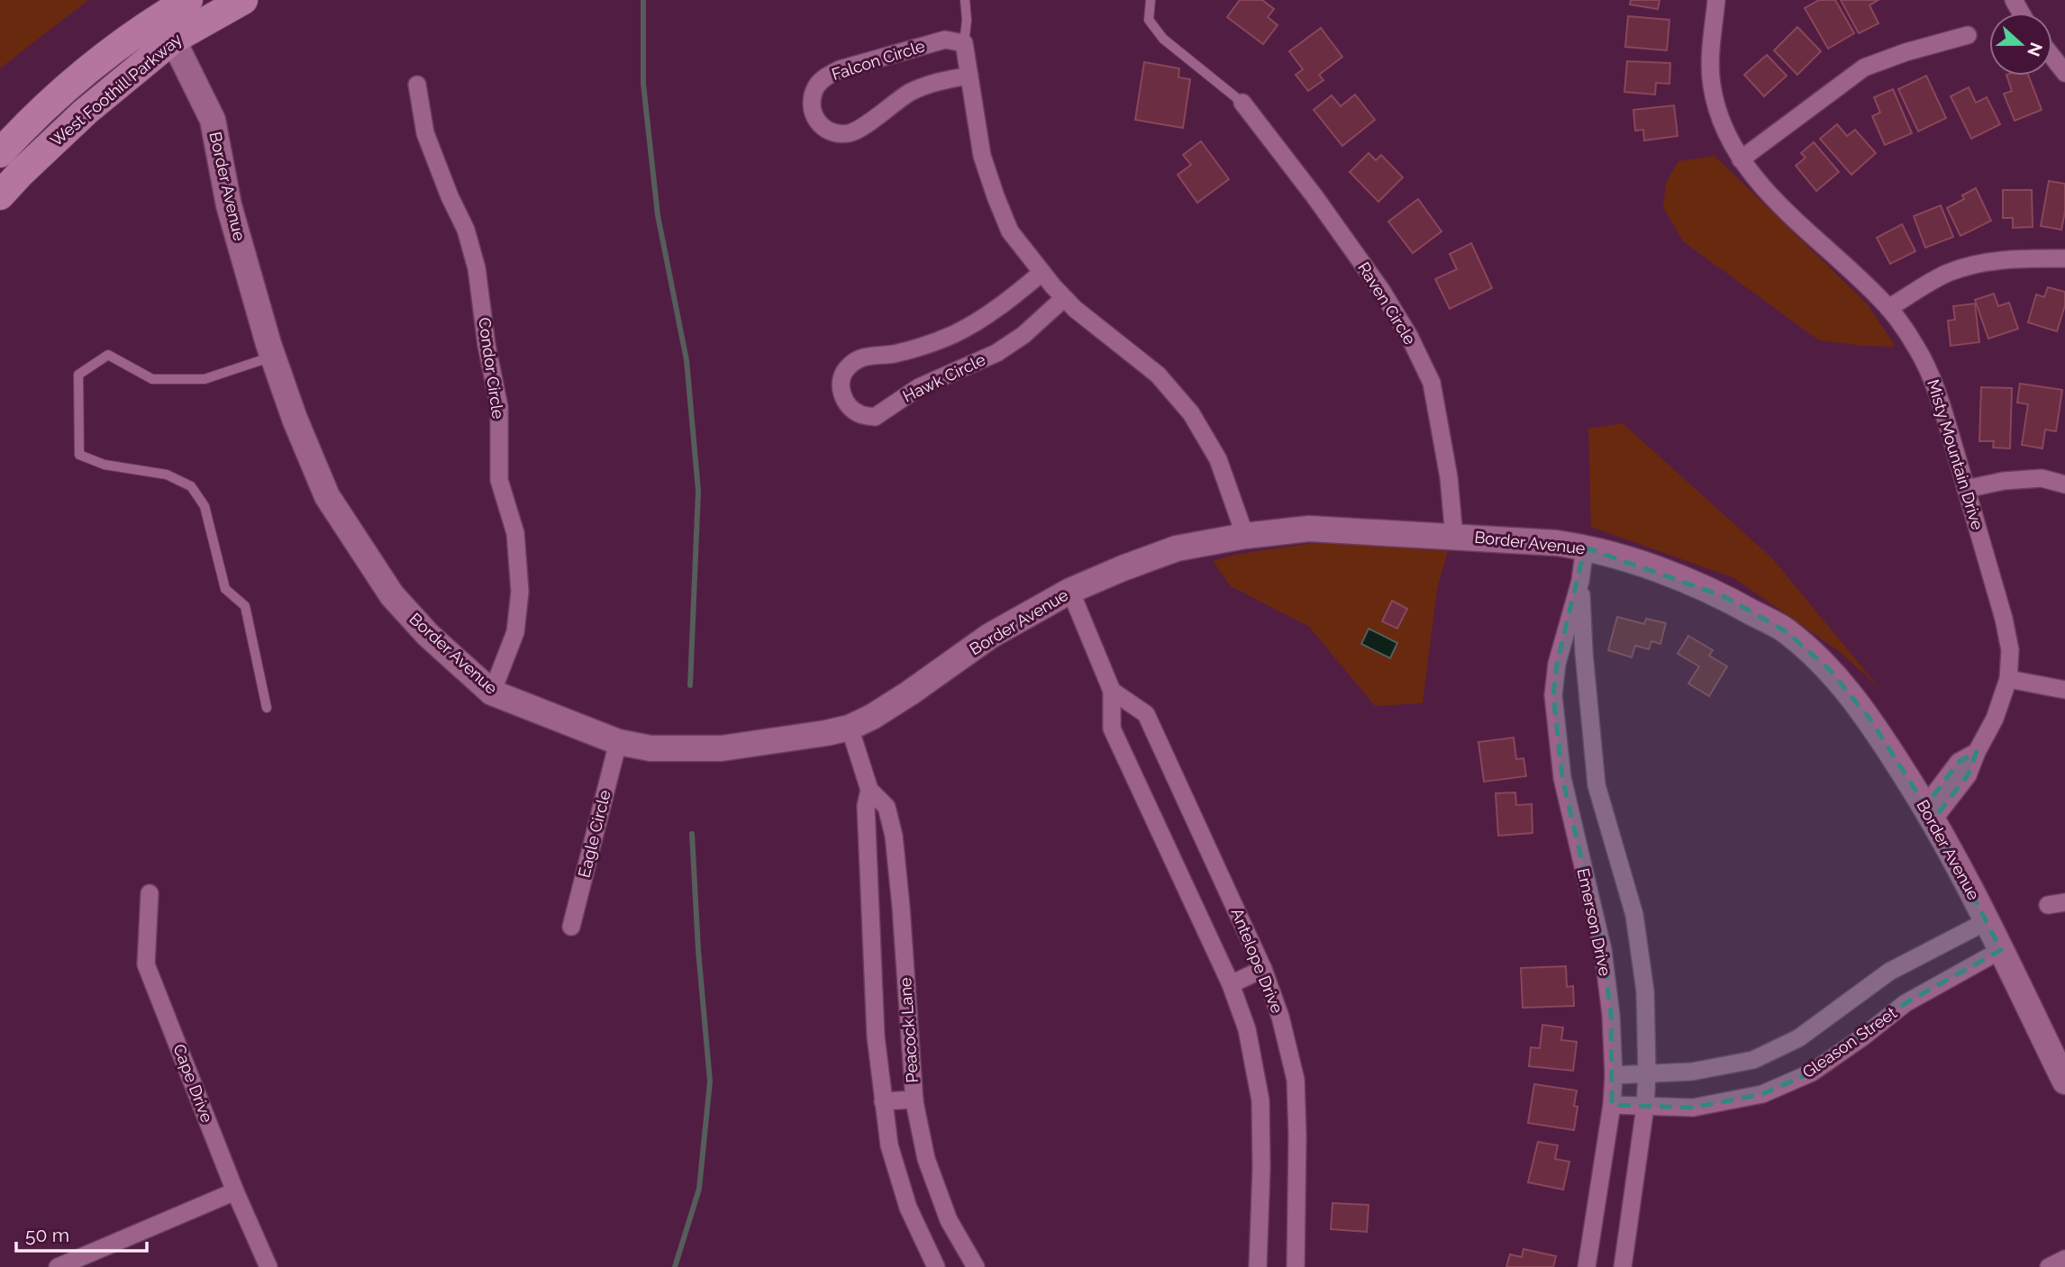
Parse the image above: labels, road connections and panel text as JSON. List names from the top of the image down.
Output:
{
  "streets": {
    "main road": ["West Foothill Parkway"],
    "street": [
      "Falcon Circle",
      "Border Avenue",
      "Raven Circle",
      "Condor Circle",
      "Hawk Circle",
      "Misty Mountain Drive",
      "Eagle Circle",
      "Emerson Drive",
      "Antelope Drive",
      "Peacock Lane",
      "Gleason Street",
      "Cape Drive"
    ]
  },
  "crossings": [
    ["West Foothill Parkway", "Border Avenue"],
    ["Border Avenue", "Raven Circle"],
    ["Border Avenue", "Condor Circle"],
    ["Border Avenue", "Misty Mountain Drive"],
    ["Border Avenue", "Eagle Circle"],
    ["Border Avenue", "Emerson Drive"],
    ["Border Avenue", "Antelope Drive"],
    ["Border Avenue", "Peacock Lane"],
    ["Border Avenue", "Gleason Street"],
    ["Emerson Drive", "Gleason Street"]
  ],
  "scale_bar": "50 m",
  "north": "right"
}
